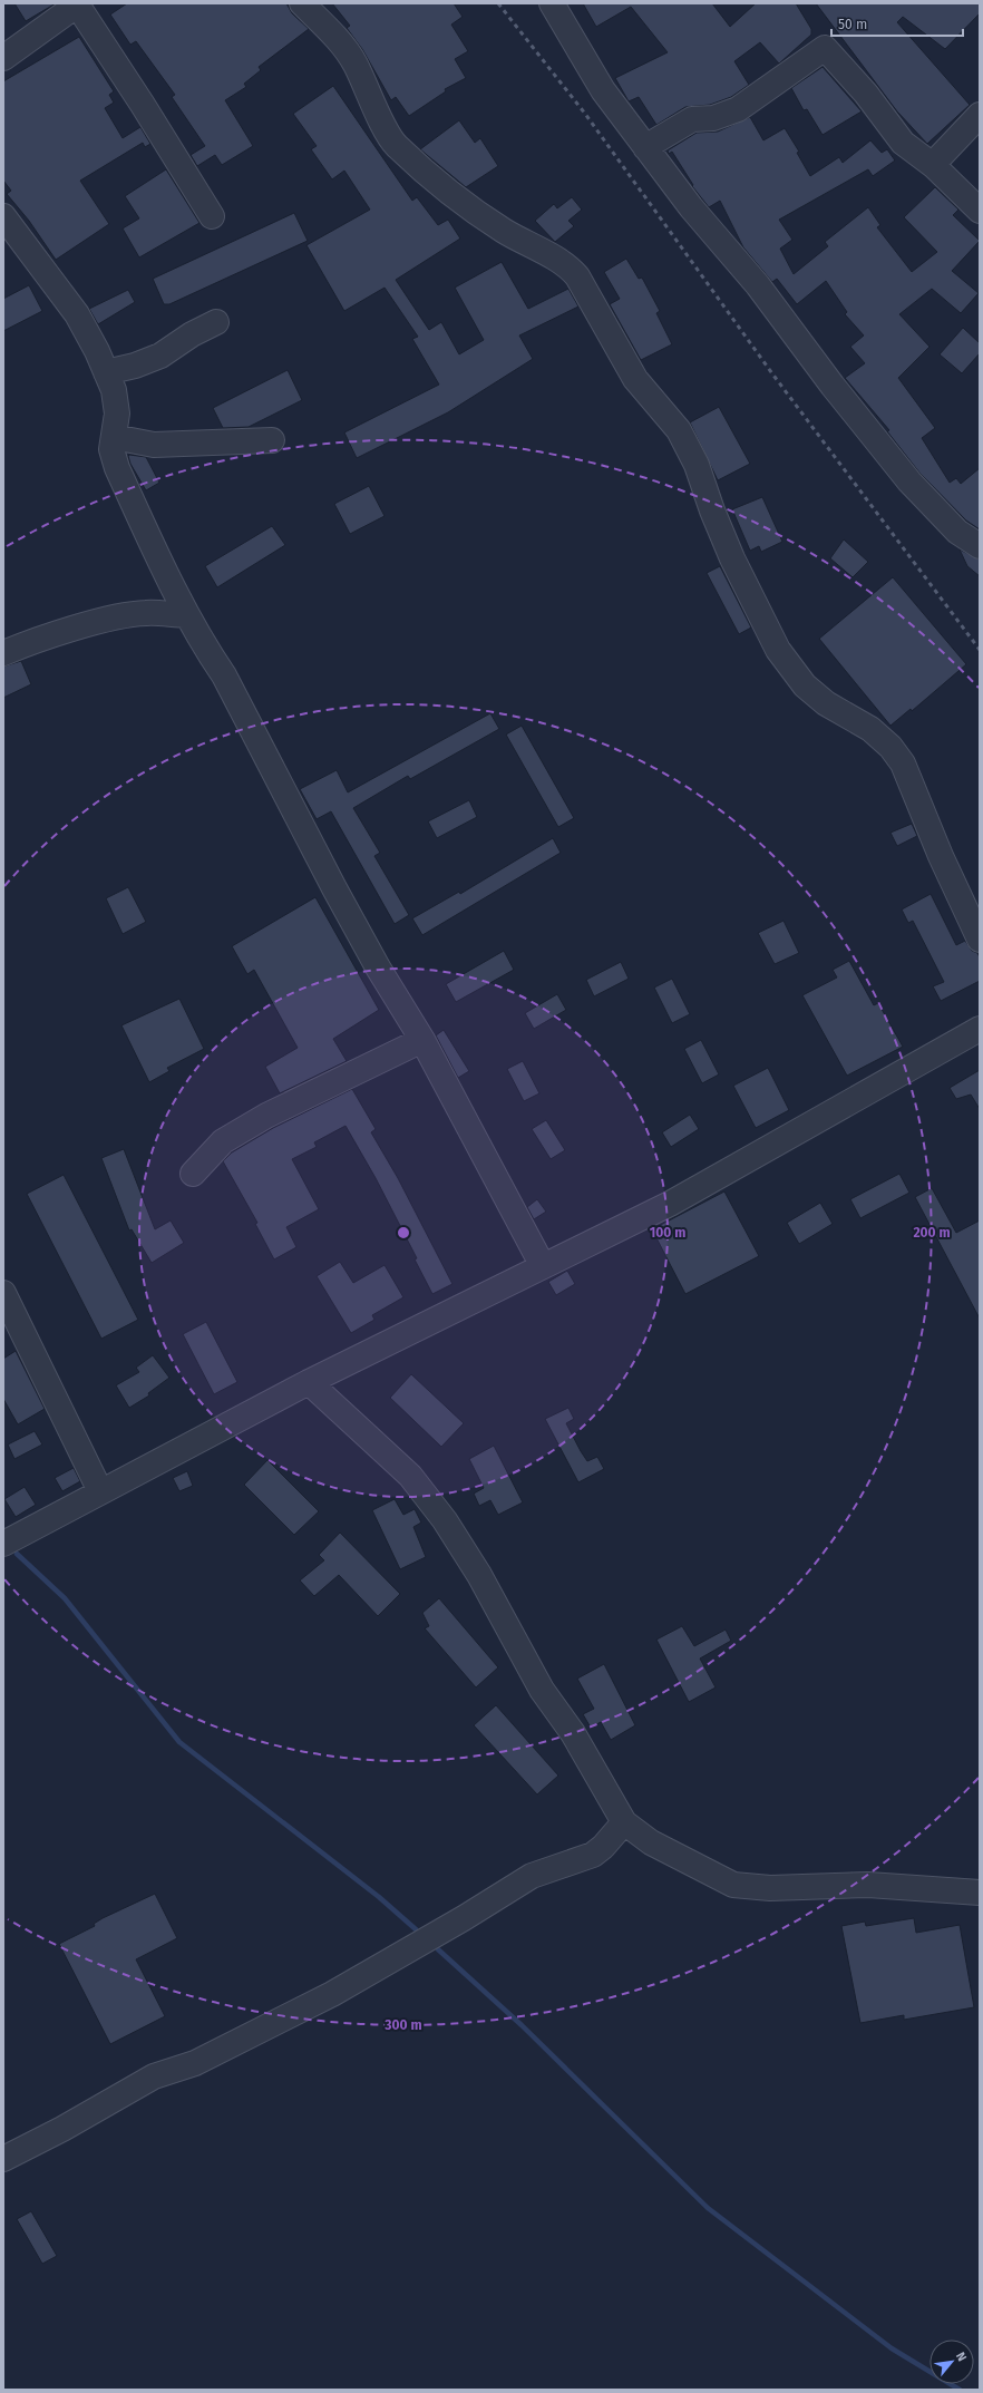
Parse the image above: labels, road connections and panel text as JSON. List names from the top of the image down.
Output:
{
  "scale_bar": "50 m",
  "north": "top right",
  "rings": ["100 m", "200 m", "300 m"]
}
